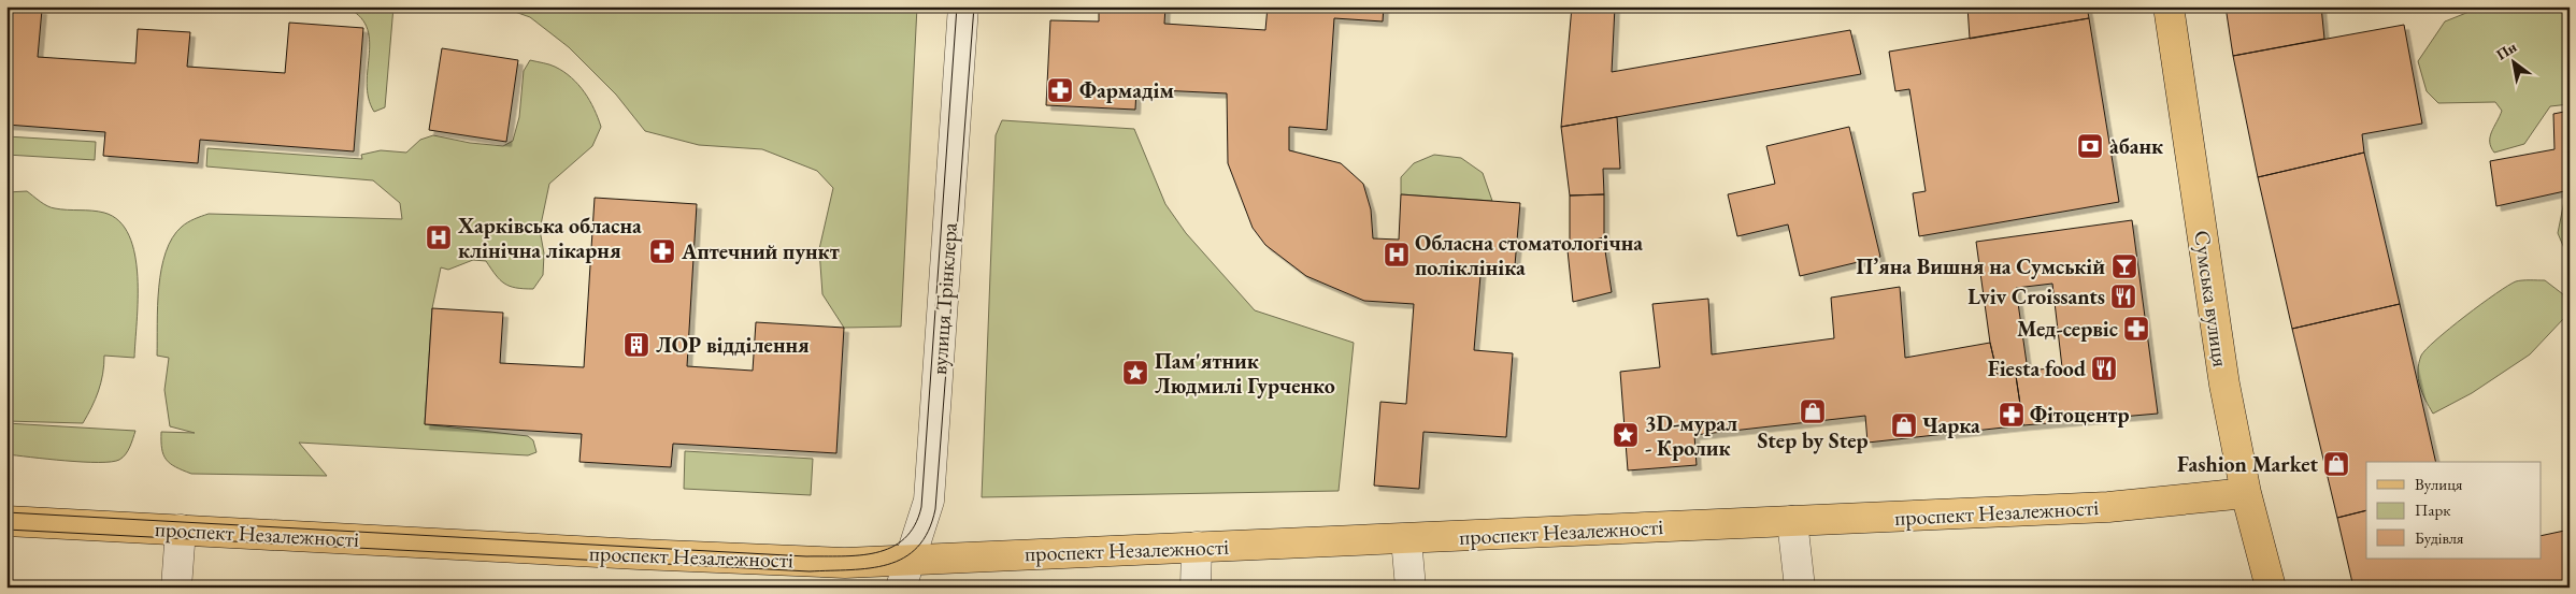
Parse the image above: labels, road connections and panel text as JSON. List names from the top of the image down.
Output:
{
  "streets": {
    "main road": ["Сумська вулиця", "проспект Незалежності"],
    "street": ["вулиця Трінклера"]
  },
  "crossings": [
    ["вулиця Трінклера", "проспект Незалежності"],
    ["Сумська вулиця", "проспект Незалежності"]
  ],
  "places": {
    "pharmacy": [
      "Фармадім",
      "Аптечний пункт",
      "Мед-сервіс",
      "Фітоцентр"
    ],
    "bank": ["а̀банк"],
    "hospital": ["Харківська обласна клінічна лікарня", "Обласна стоматологічна поліклініка"],
    "bar": ["П’яна Вишня на Сумській"],
    "restaurant": ["Lviv Croissants", "Fiesta food"],
    "building": ["ЛОР відділення"],
    "place": ["Пам'ятник Людмилі Гурченко", "3D-мурал - Кролик"],
    "shop": ["Step by Step", "Чарка", "Fashion Market"]
  },
  "legend": ["Вулиця", "Парк", "Будівля"],
  "north": "top left"
}
